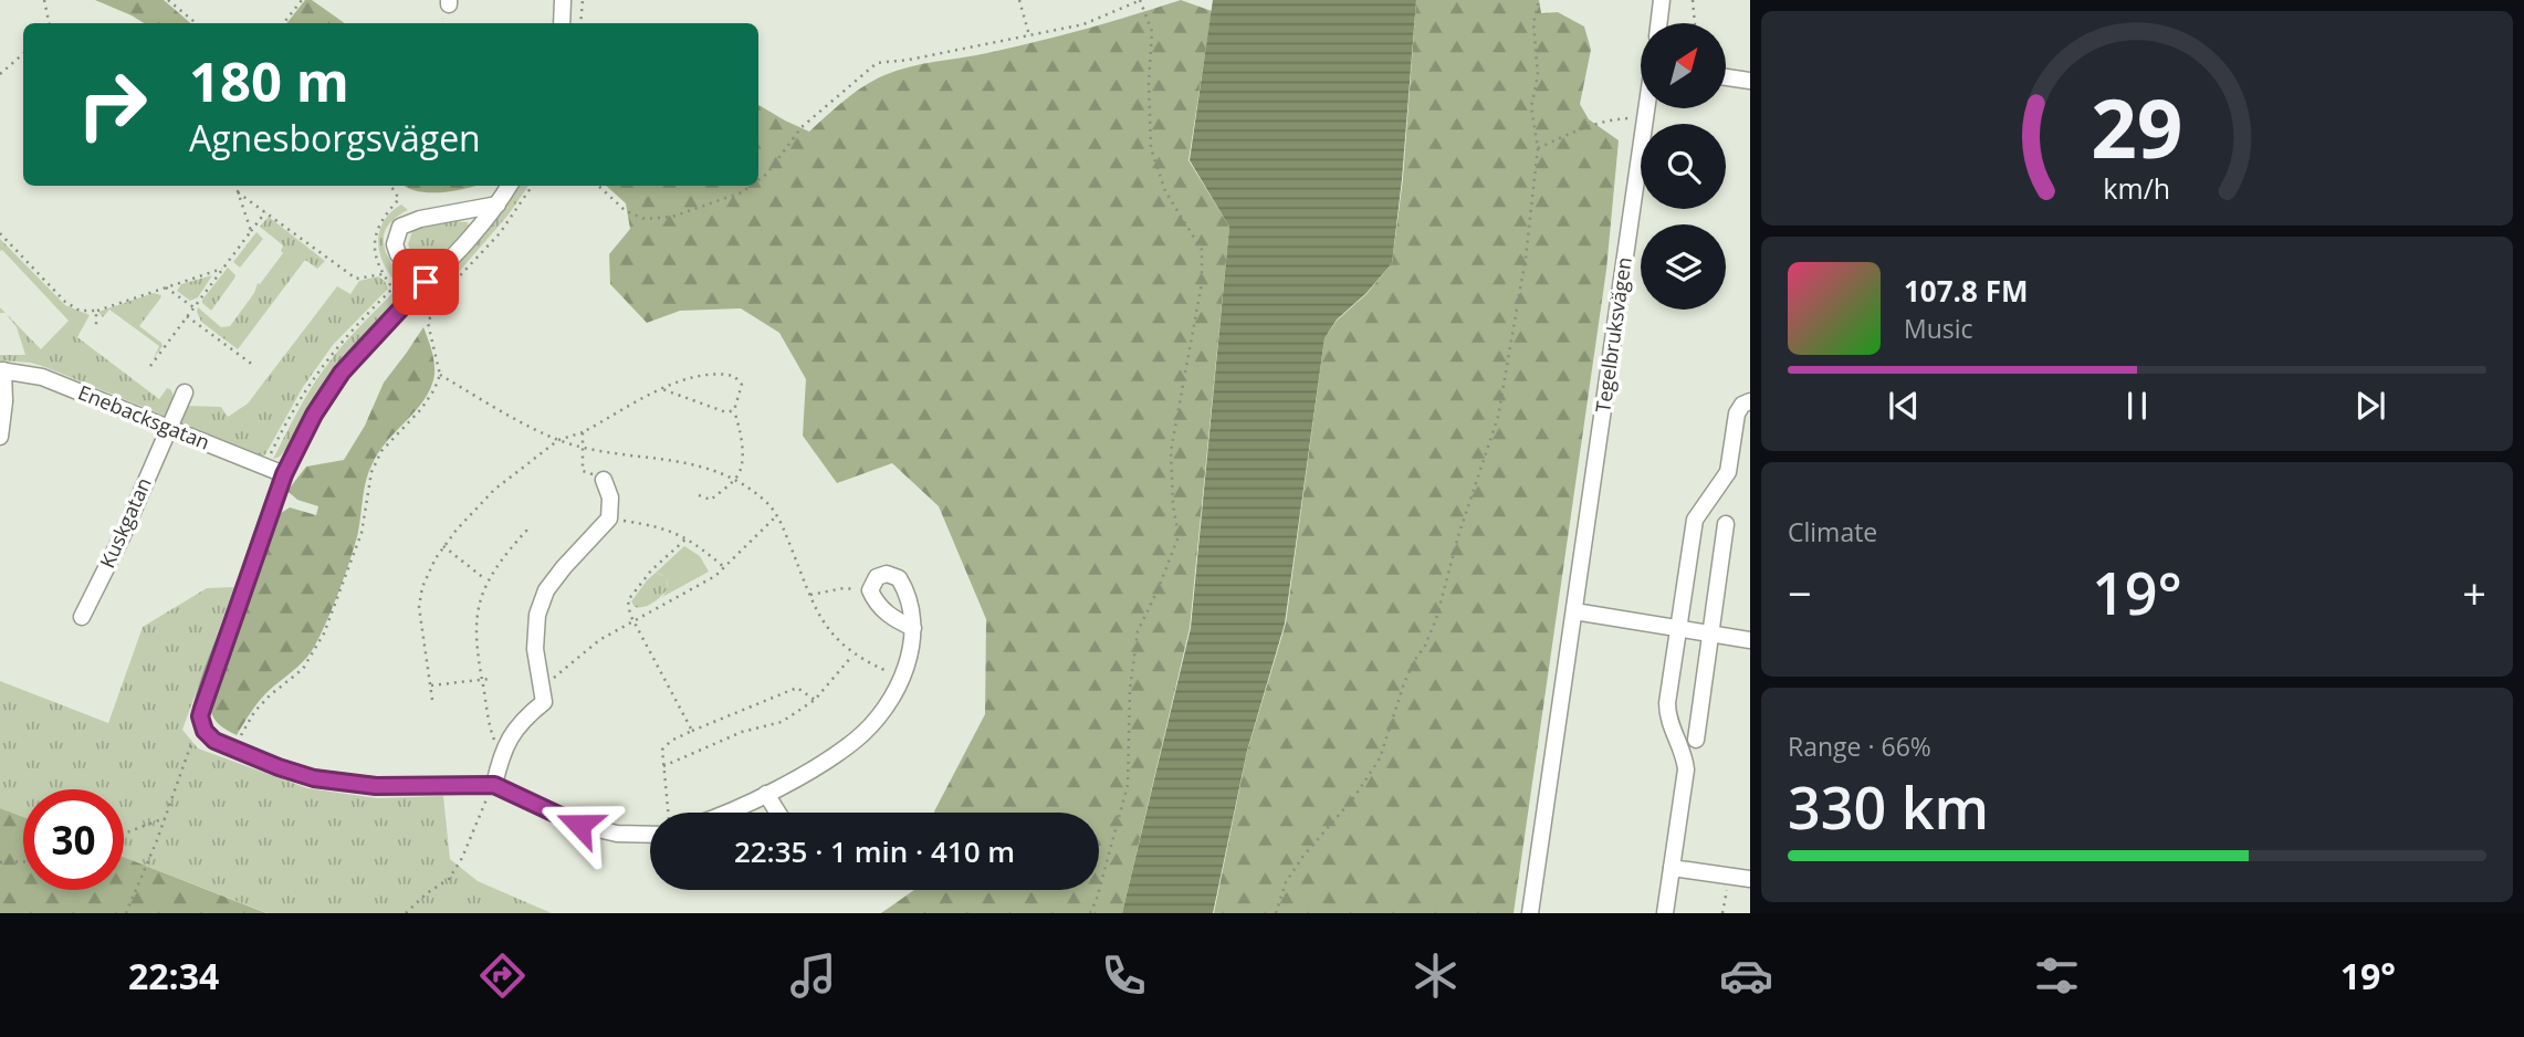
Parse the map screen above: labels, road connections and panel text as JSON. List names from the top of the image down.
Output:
{
  "streets": {
    "street": ["Tegelbruksvägen", "Enebacksgatan", "Kuskgatan"]
  },
  "crossings": [
    ["Enebacksgatan", "Kuskgatan"]
  ],
  "north": "top right",
  "page": {
    "turn": ["180 m", "Agnesborgsvägen"],
    "song": ["107.8 FM", "Music"],
    "tile": [
      "Climate",
      ["Range · 66%", "330 km"]
    ],
    "heat": ["−", "19°", "+"],
    "limit": "30",
    "trip": "22:35 · 1 min · 410 m",
    "tabs": ["22:34", "19°"],
    "gauge": ["29", "km/h"]
  }
}
